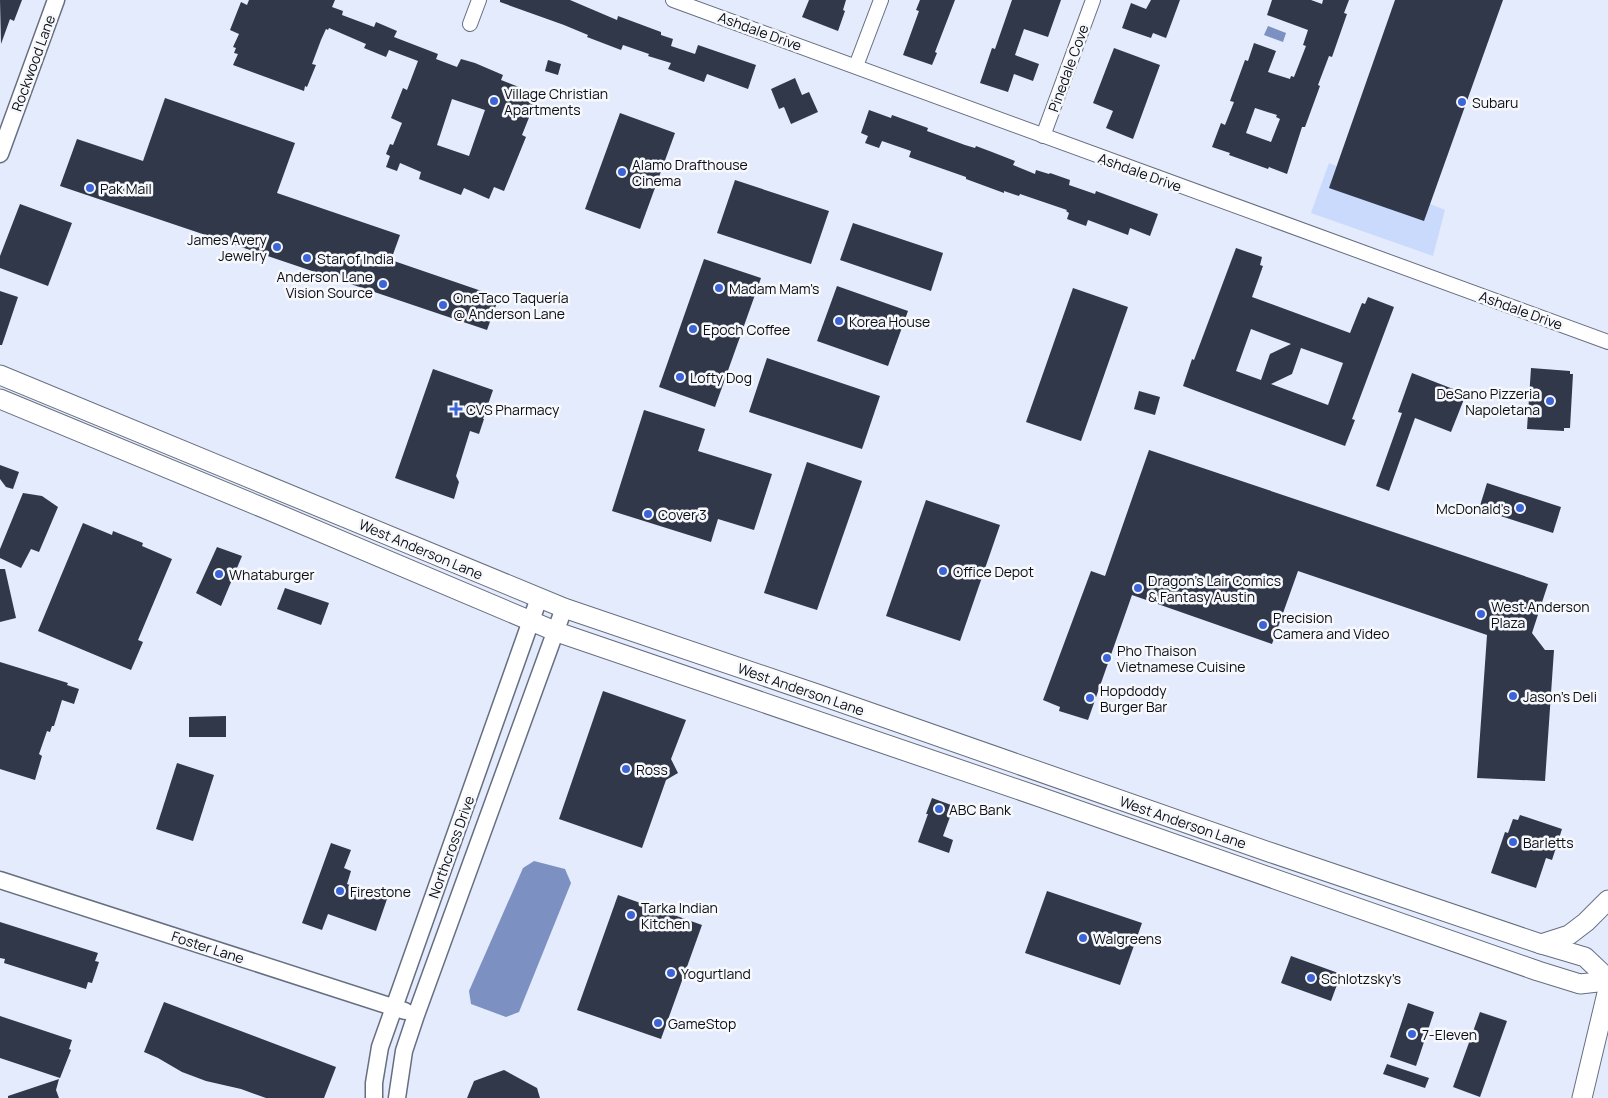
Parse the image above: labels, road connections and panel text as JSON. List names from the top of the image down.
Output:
{
  "streets": {
    "main road": ["West Anderson Lane"],
    "street": [
      "Ashdale Drive",
      "Rockwood Lane",
      "Pinedale Cove",
      "Northcross Drive",
      "Foster Lane"
    ]
  },
  "crossings": [
    ["Ashdale Drive", "Pinedale Cove"],
    ["West Anderson Lane", "Northcross Drive"],
    ["Northcross Drive", "Foster Lane"]
  ],
  "places": {
    "other": [
      "Village Christian Apartments",
      "Subaru",
      "Alamo Drafthouse Cinema",
      "Pak Mail",
      "James Avery Jewelry",
      "Star of India",
      "Anderson Lane Vision Source",
      "Madam Mam's",
      "OneTaco Taquería @ Anderson Lane",
      "Korea House",
      "Epoch Coffee",
      "Lofty Dog",
      "DeSano Pizzeria Napoletana",
      "McDonald's",
      "Cover 3",
      "Office Depot",
      "Whataburger",
      "Dragon's Lair Comics & Fantasy Austin",
      "West Anderson Plaza",
      "Precision Camera and Video",
      "Pho Thaison Vietnamese Cuisine",
      "Jason's Deli",
      "Hopdoddy Burger Bar",
      "Ross",
      "ABC Bank",
      "Barletts",
      "Firestone",
      "Tarka Indian Kitchen",
      "Walgreens",
      "Yogurtland",
      "Schlotzsky's",
      "GameStop",
      "7-Eleven"
    ],
    "health": ["CVS Pharmacy"]
  }
}
